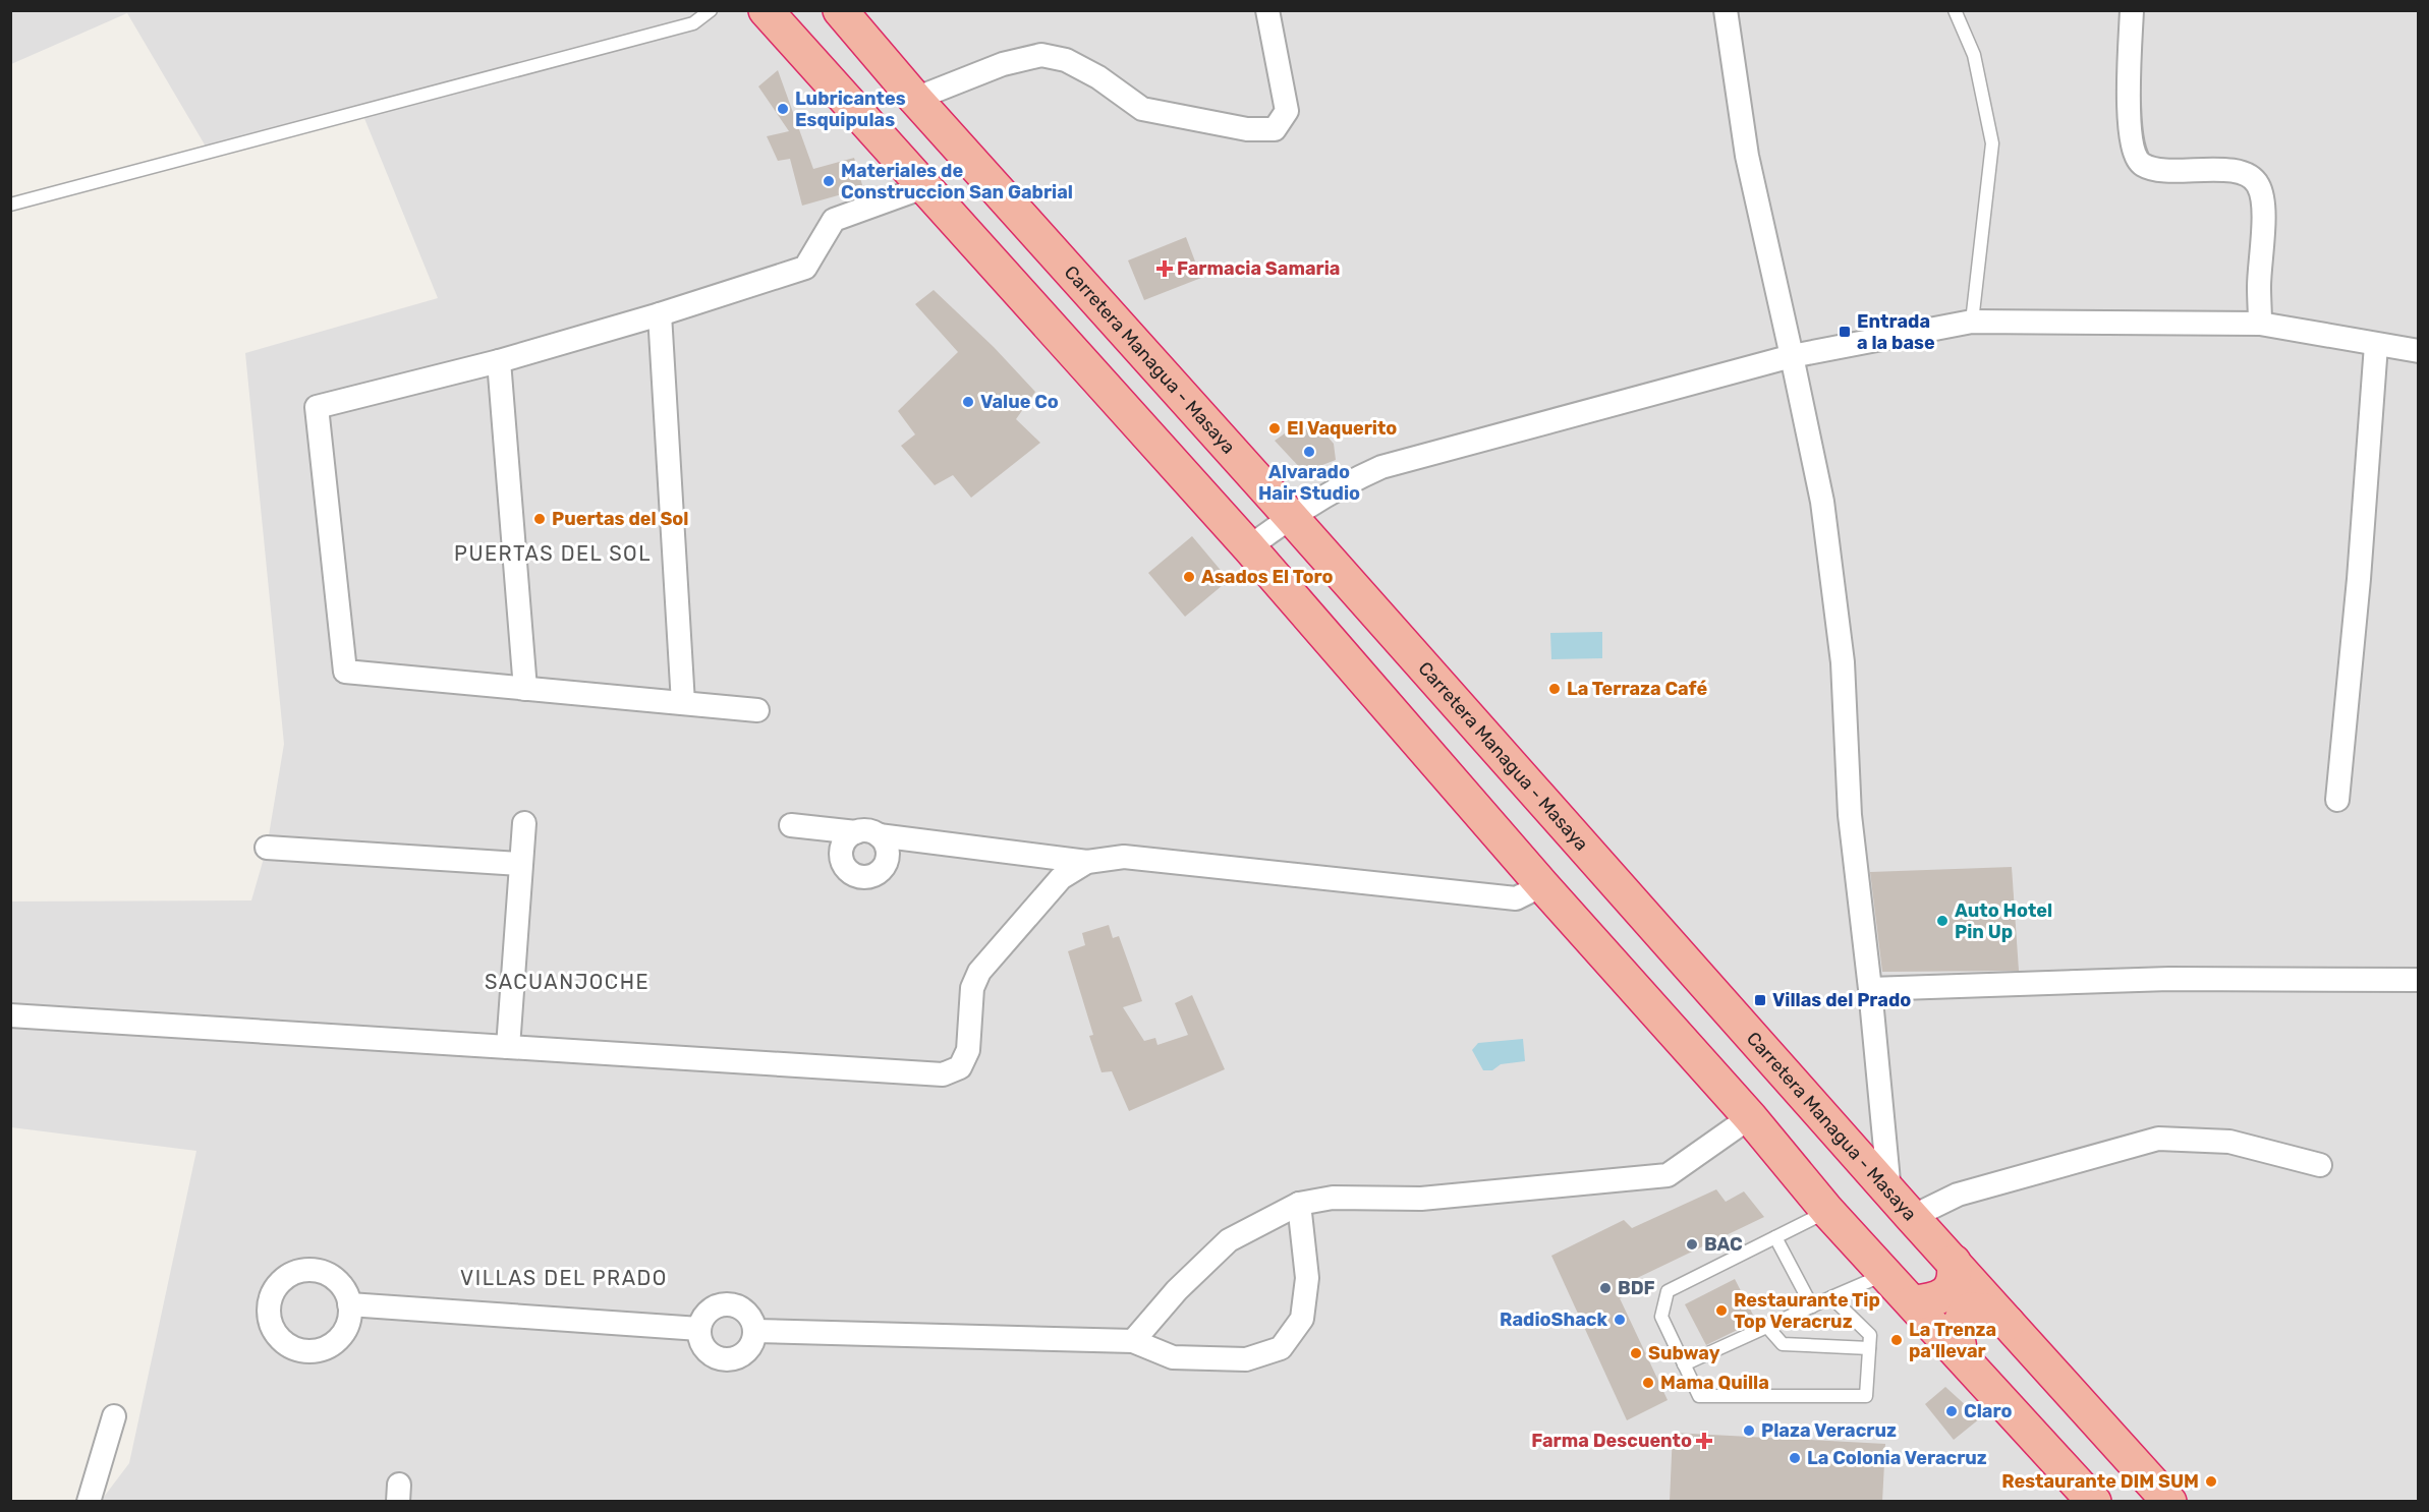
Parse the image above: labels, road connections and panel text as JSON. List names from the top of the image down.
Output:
{
  "streets": {
    "highway": ["Carretera Managua - Masaya"]
  },
  "districts": ["PUERTAS DEL SOL", "SACUANJOCHE", "VILLAS DEL PRADO"],
  "places": {
    "other": [
      "Lubricantes Esquipulas",
      "Materiales de Construccion San Gabrial",
      "Value Co",
      "El Vaquerito",
      "Alvarado Hair Studio",
      "Puertas del Sol",
      "Asados El Toro",
      "La Terraza Café",
      "Auto Hotel Pin Up",
      "BAC",
      "BDF",
      "Restaurante Tip Top Veracruz",
      "RadioShack",
      "La Trenza pa'llevar",
      "Subway",
      "Mama Quilla",
      "Claro",
      "Plaza Veracruz",
      "La Colonia Veracruz",
      "Restaurante DIM SUM"
    ],
    "health": ["Farmacia Samaria", "Farma Descuento"],
    "transit": ["Entrada a la base", "Villas del Prado"]
  }
}
